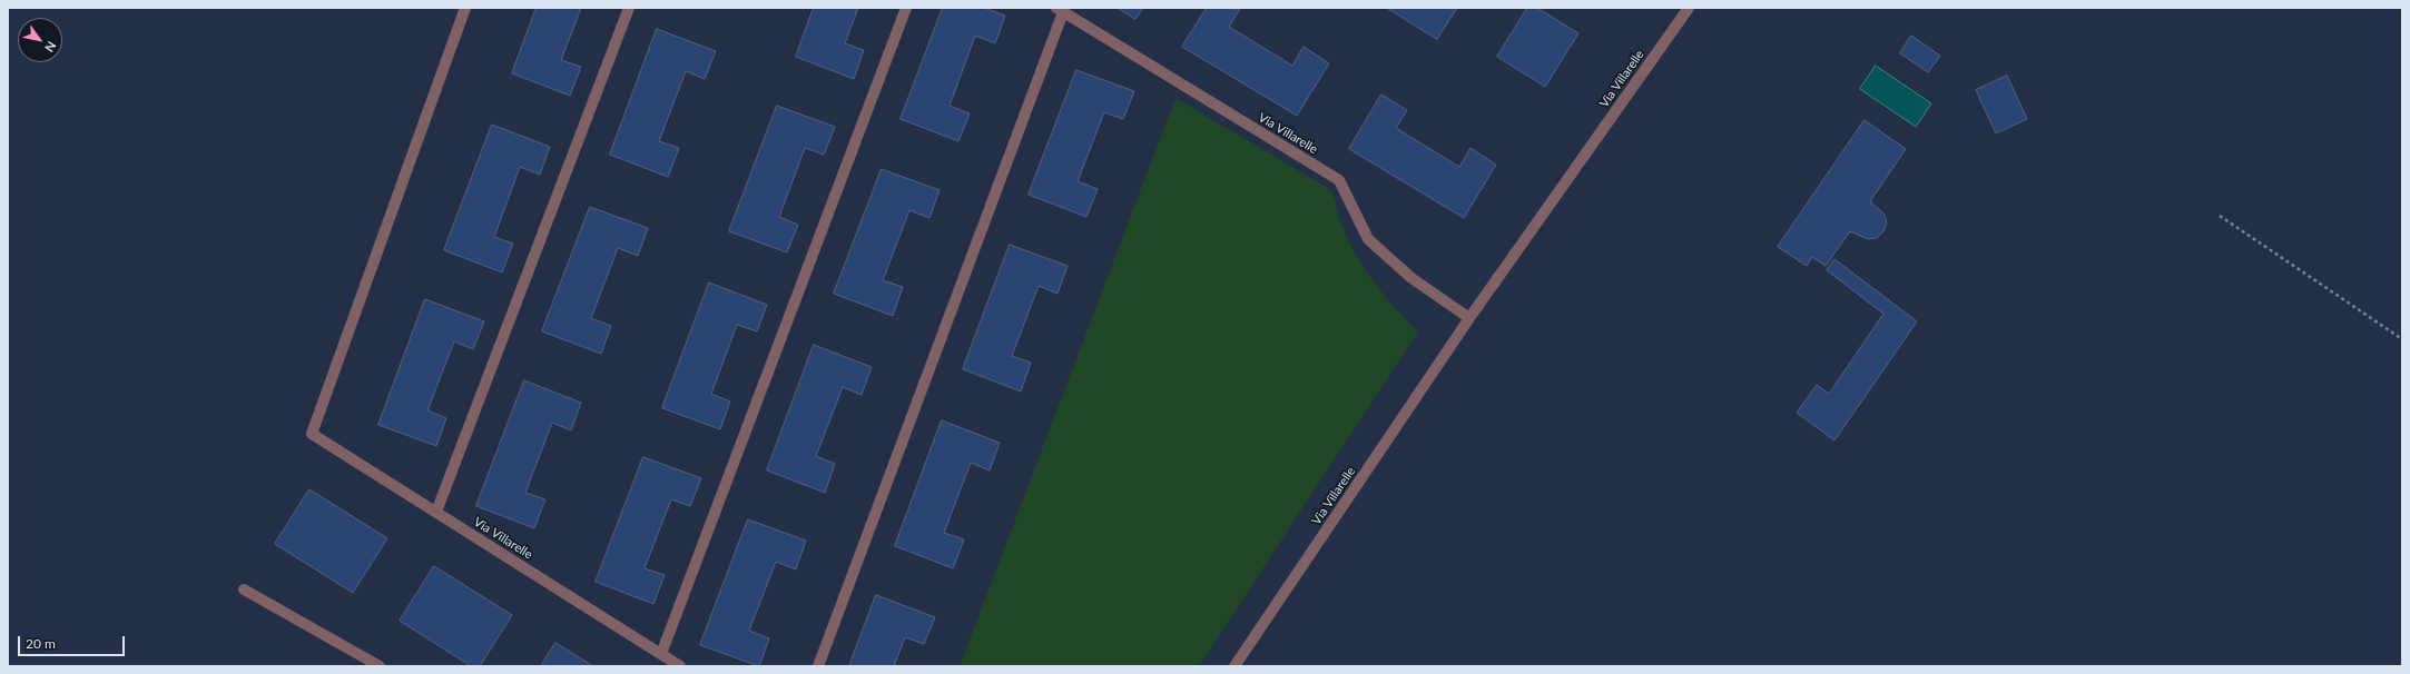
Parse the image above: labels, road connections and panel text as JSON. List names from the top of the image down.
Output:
{
  "streets": {
    "street": ["Via Villarelle"]
  },
  "scale_bar": "20 m",
  "north": "bottom right"
}
